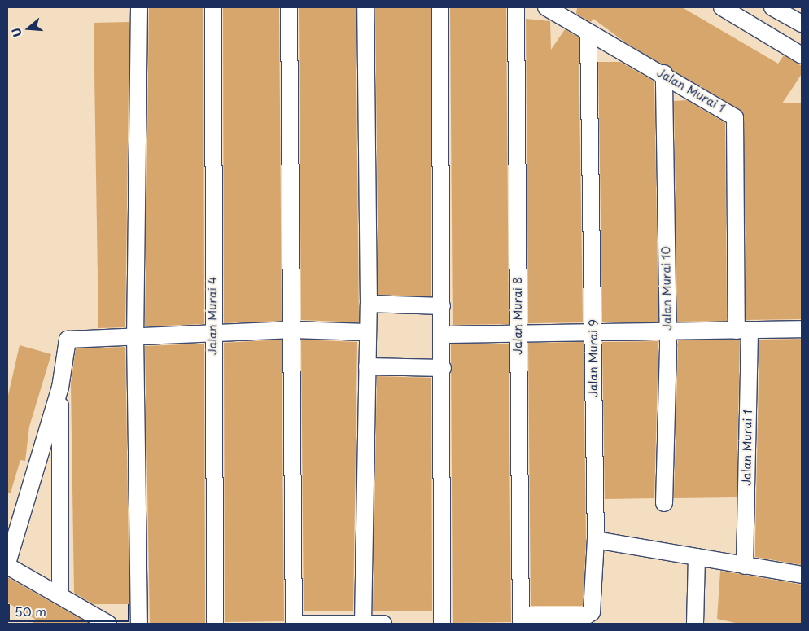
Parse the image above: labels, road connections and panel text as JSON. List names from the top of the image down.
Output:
{
  "streets": {
    "street": [
      "Jalan Murai 1",
      "Jalan Murai 10",
      "Jalan Murai 4",
      "Jalan Murai 8",
      "Jalan Murai 9"
    ]
  },
  "crossings": [
    ["Jalan Murai 1", "Jalan Murai 10"],
    ["Jalan Murai 1", "Jalan Murai 9"],
    ["Jalan Murai 8", "Jalan Murai 9"]
  ],
  "scale_bar": "50 m",
  "north": "left"
}
